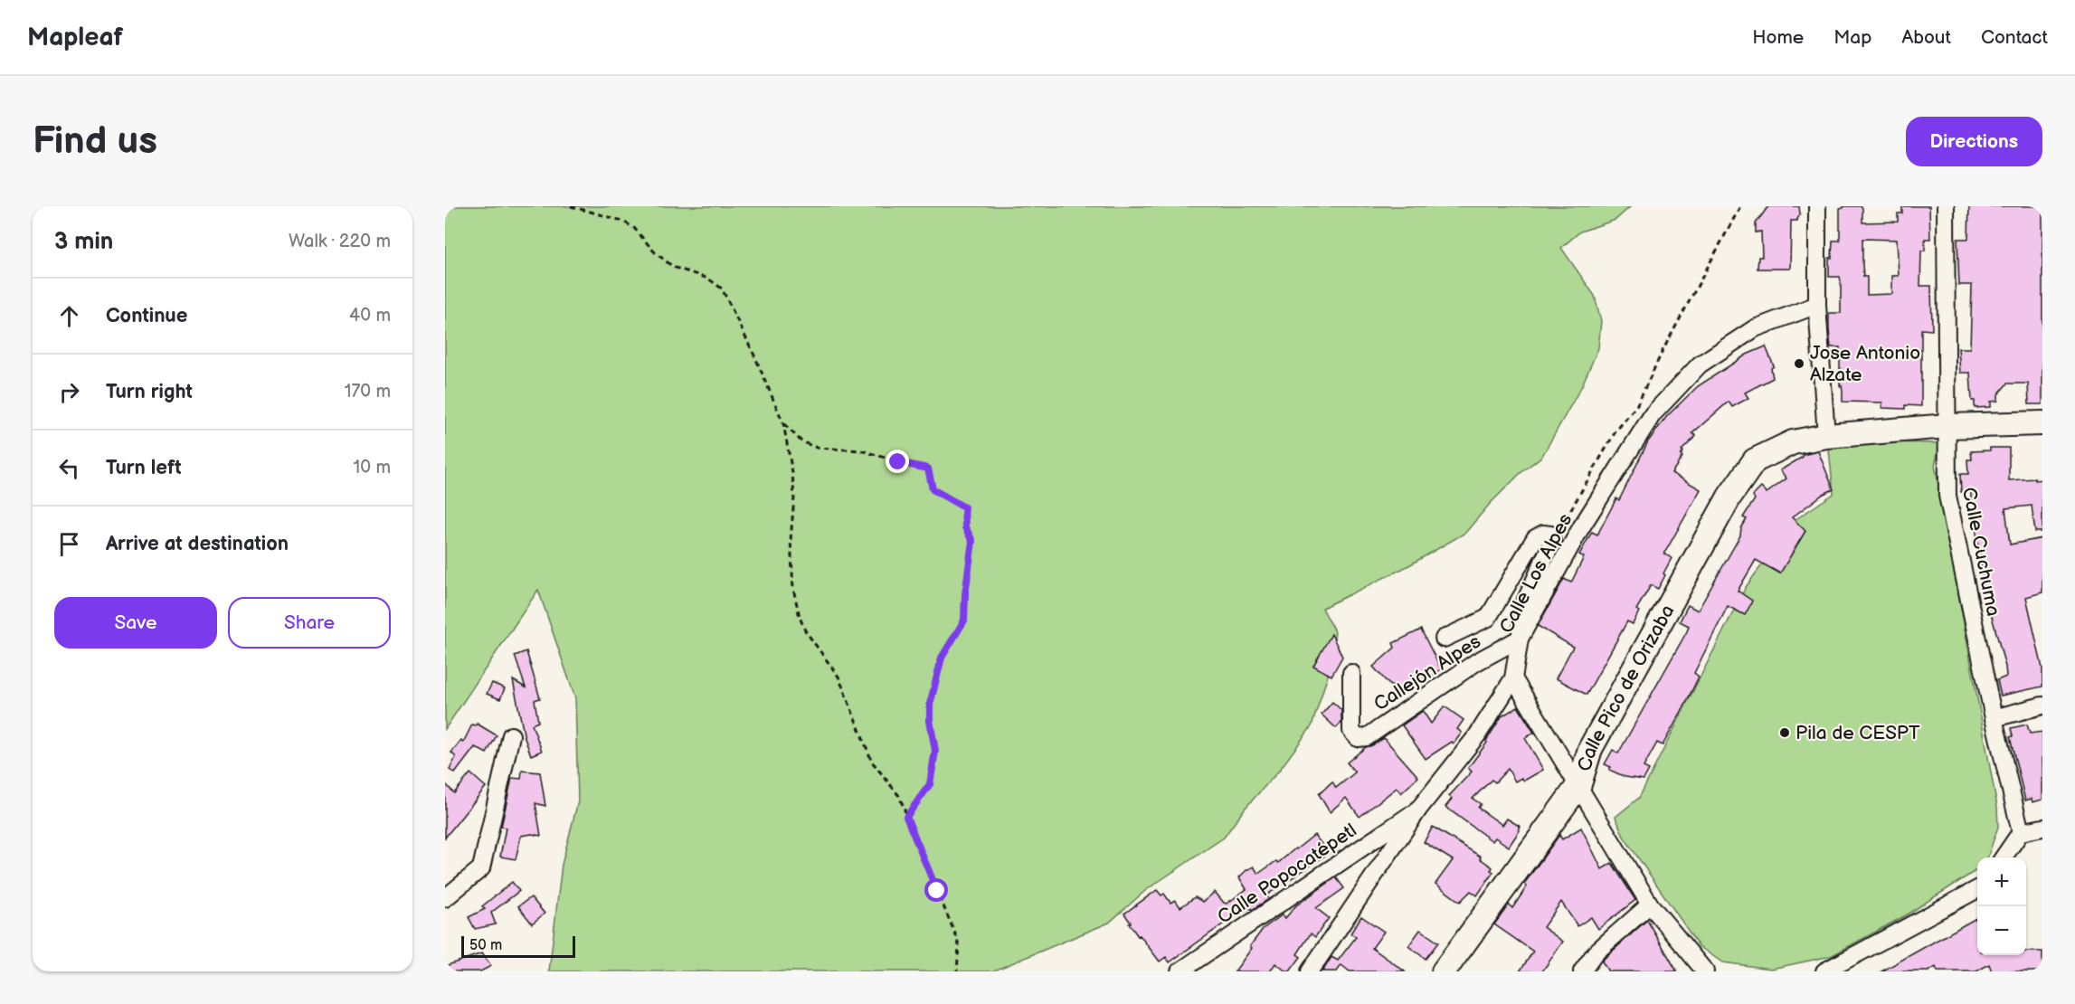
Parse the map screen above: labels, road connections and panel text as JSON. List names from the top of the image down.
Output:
{
  "streets": {
    "street": [
      "Calle Cuchuma",
      "Calle Los Alpes",
      "Callejón Alpes",
      "Calle Pico de Orizaba",
      "Calle Popocatépetl"
    ]
  },
  "crossings": [
    ["Calle Cuchuma", "Calle Pico de Orizaba"],
    ["Calle Los Alpes", "Callejón Alpes"],
    ["Calle Los Alpes", "Calle Popocatépetl"]
  ],
  "places": ["Jose Antonio Alzate", "Pila de CESPT"],
  "scale_bar": "50 m",
  "page": {
    "header": "Mapleaf",
    "nav": [
      "Home",
      "Map",
      "About",
      "Contact"
    ],
    "buttons": [
      "Directions",
      ["Save", "Share"]
    ],
    "title": "Find us",
    "heading": ["3 min", "Walk · 220 m"],
    "list": [
      ["Continue", "40 m"],
      ["Turn right", "170 m"],
      ["Turn left", "10 m"],
      "Arrive at destination"
    ],
    "map_buttons": ["+", "−"],
    "scale": "50 m"
  }
}
